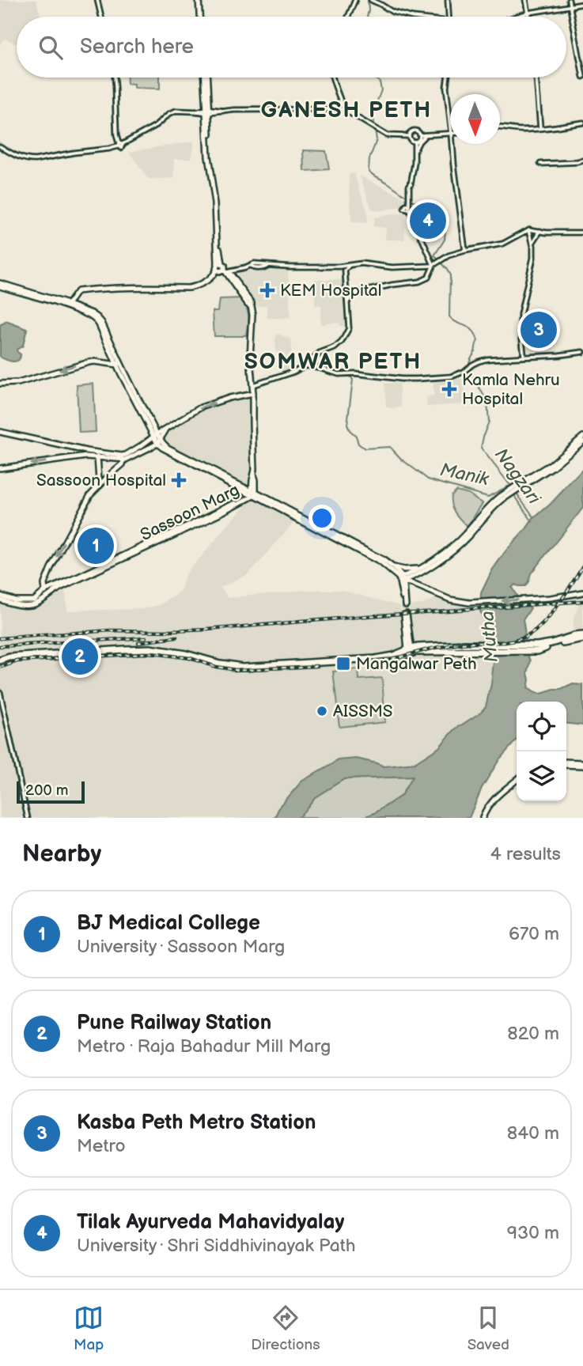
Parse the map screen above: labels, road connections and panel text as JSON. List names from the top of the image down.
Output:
{
  "streets": {
    "main road": ["Sassoon Marg"]
  },
  "districts": ["GANESH PETH", "SOMWAR PETH"],
  "water": ["Manik", "Nagzari", "Mutha"],
  "places": {
    "health": ["KEM Hospital", "Kamla Nehru Hospital", "Sassoon Hospital"],
    "transit": ["Mangalwar Peth"],
    "other": ["AISSMS"]
  },
  "scale_bar": "200 m",
  "north": "bottom",
  "page": {
    "search": "Search here",
    "pins": [
      "4",
      "3",
      "1",
      "2"
    ],
    "scale": "200 m",
    "heading": ["Nearby", "4 results"],
    "list": [
      {
        "mark": "1",
        "name": "BJ Medical College",
        "note": "University · Sassoon Marg",
        "value": "670 m"
      },
      {
        "mark": "2",
        "name": "Pune Railway Station",
        "note": "Metro · Raja Bahadur Mill Marg",
        "value": "820 m"
      },
      {
        "mark": "3",
        "name": "Kasba Peth Metro Station",
        "note": "Metro",
        "value": "840 m"
      },
      {
        "mark": "4",
        "name": "Tilak Ayurveda Mahavidyalay",
        "note": "University · Shri Siddhivinayak Path",
        "value": "930 m"
      }
    ],
    "nav": ["Map", "Directions", "Saved"]
  }
}
